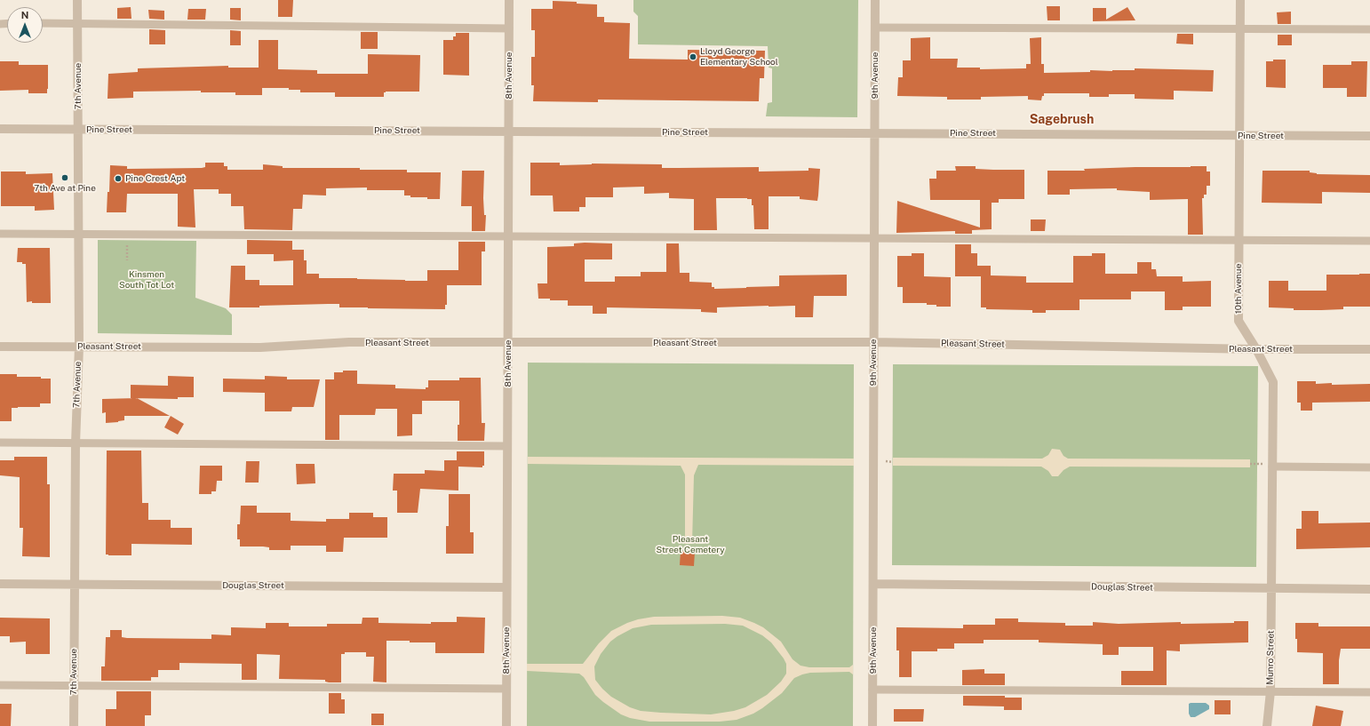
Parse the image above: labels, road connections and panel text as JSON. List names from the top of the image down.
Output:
{
  "streets": {
    "street": [
      "8th Avenue",
      "9th Avenue",
      "7th Avenue",
      "Pine Street",
      "10th Avenue",
      "Pleasant Street",
      "Douglas Street",
      "Munro Street"
    ]
  },
  "crossings": [
    ["8th Avenue", "Pine Street"],
    ["8th Avenue", "Pleasant Street"],
    ["8th Avenue", "Douglas Street"],
    ["9th Avenue", "Pine Street"],
    ["9th Avenue", "Pleasant Street"],
    ["9th Avenue", "Douglas Street"],
    ["7th Avenue", "Pine Street"],
    ["7th Avenue", "Pleasant Street"],
    ["7th Avenue", "Douglas Street"],
    ["Pine Street", "10th Avenue"],
    ["10th Avenue", "Pleasant Street"],
    ["10th Avenue", "Douglas Street"],
    ["10th Avenue", "Munro Street"],
    ["Douglas Street", "Munro Street"]
  ],
  "districts": ["Sagebrush"],
  "parks": ["Kinsmen South Tot Lot", "Pleasant Street Cemetery"],
  "places": ["Lloyd George Elementary School", "7th Ave at Pine", "Pine Crest Apt"],
  "north": "top"
}
